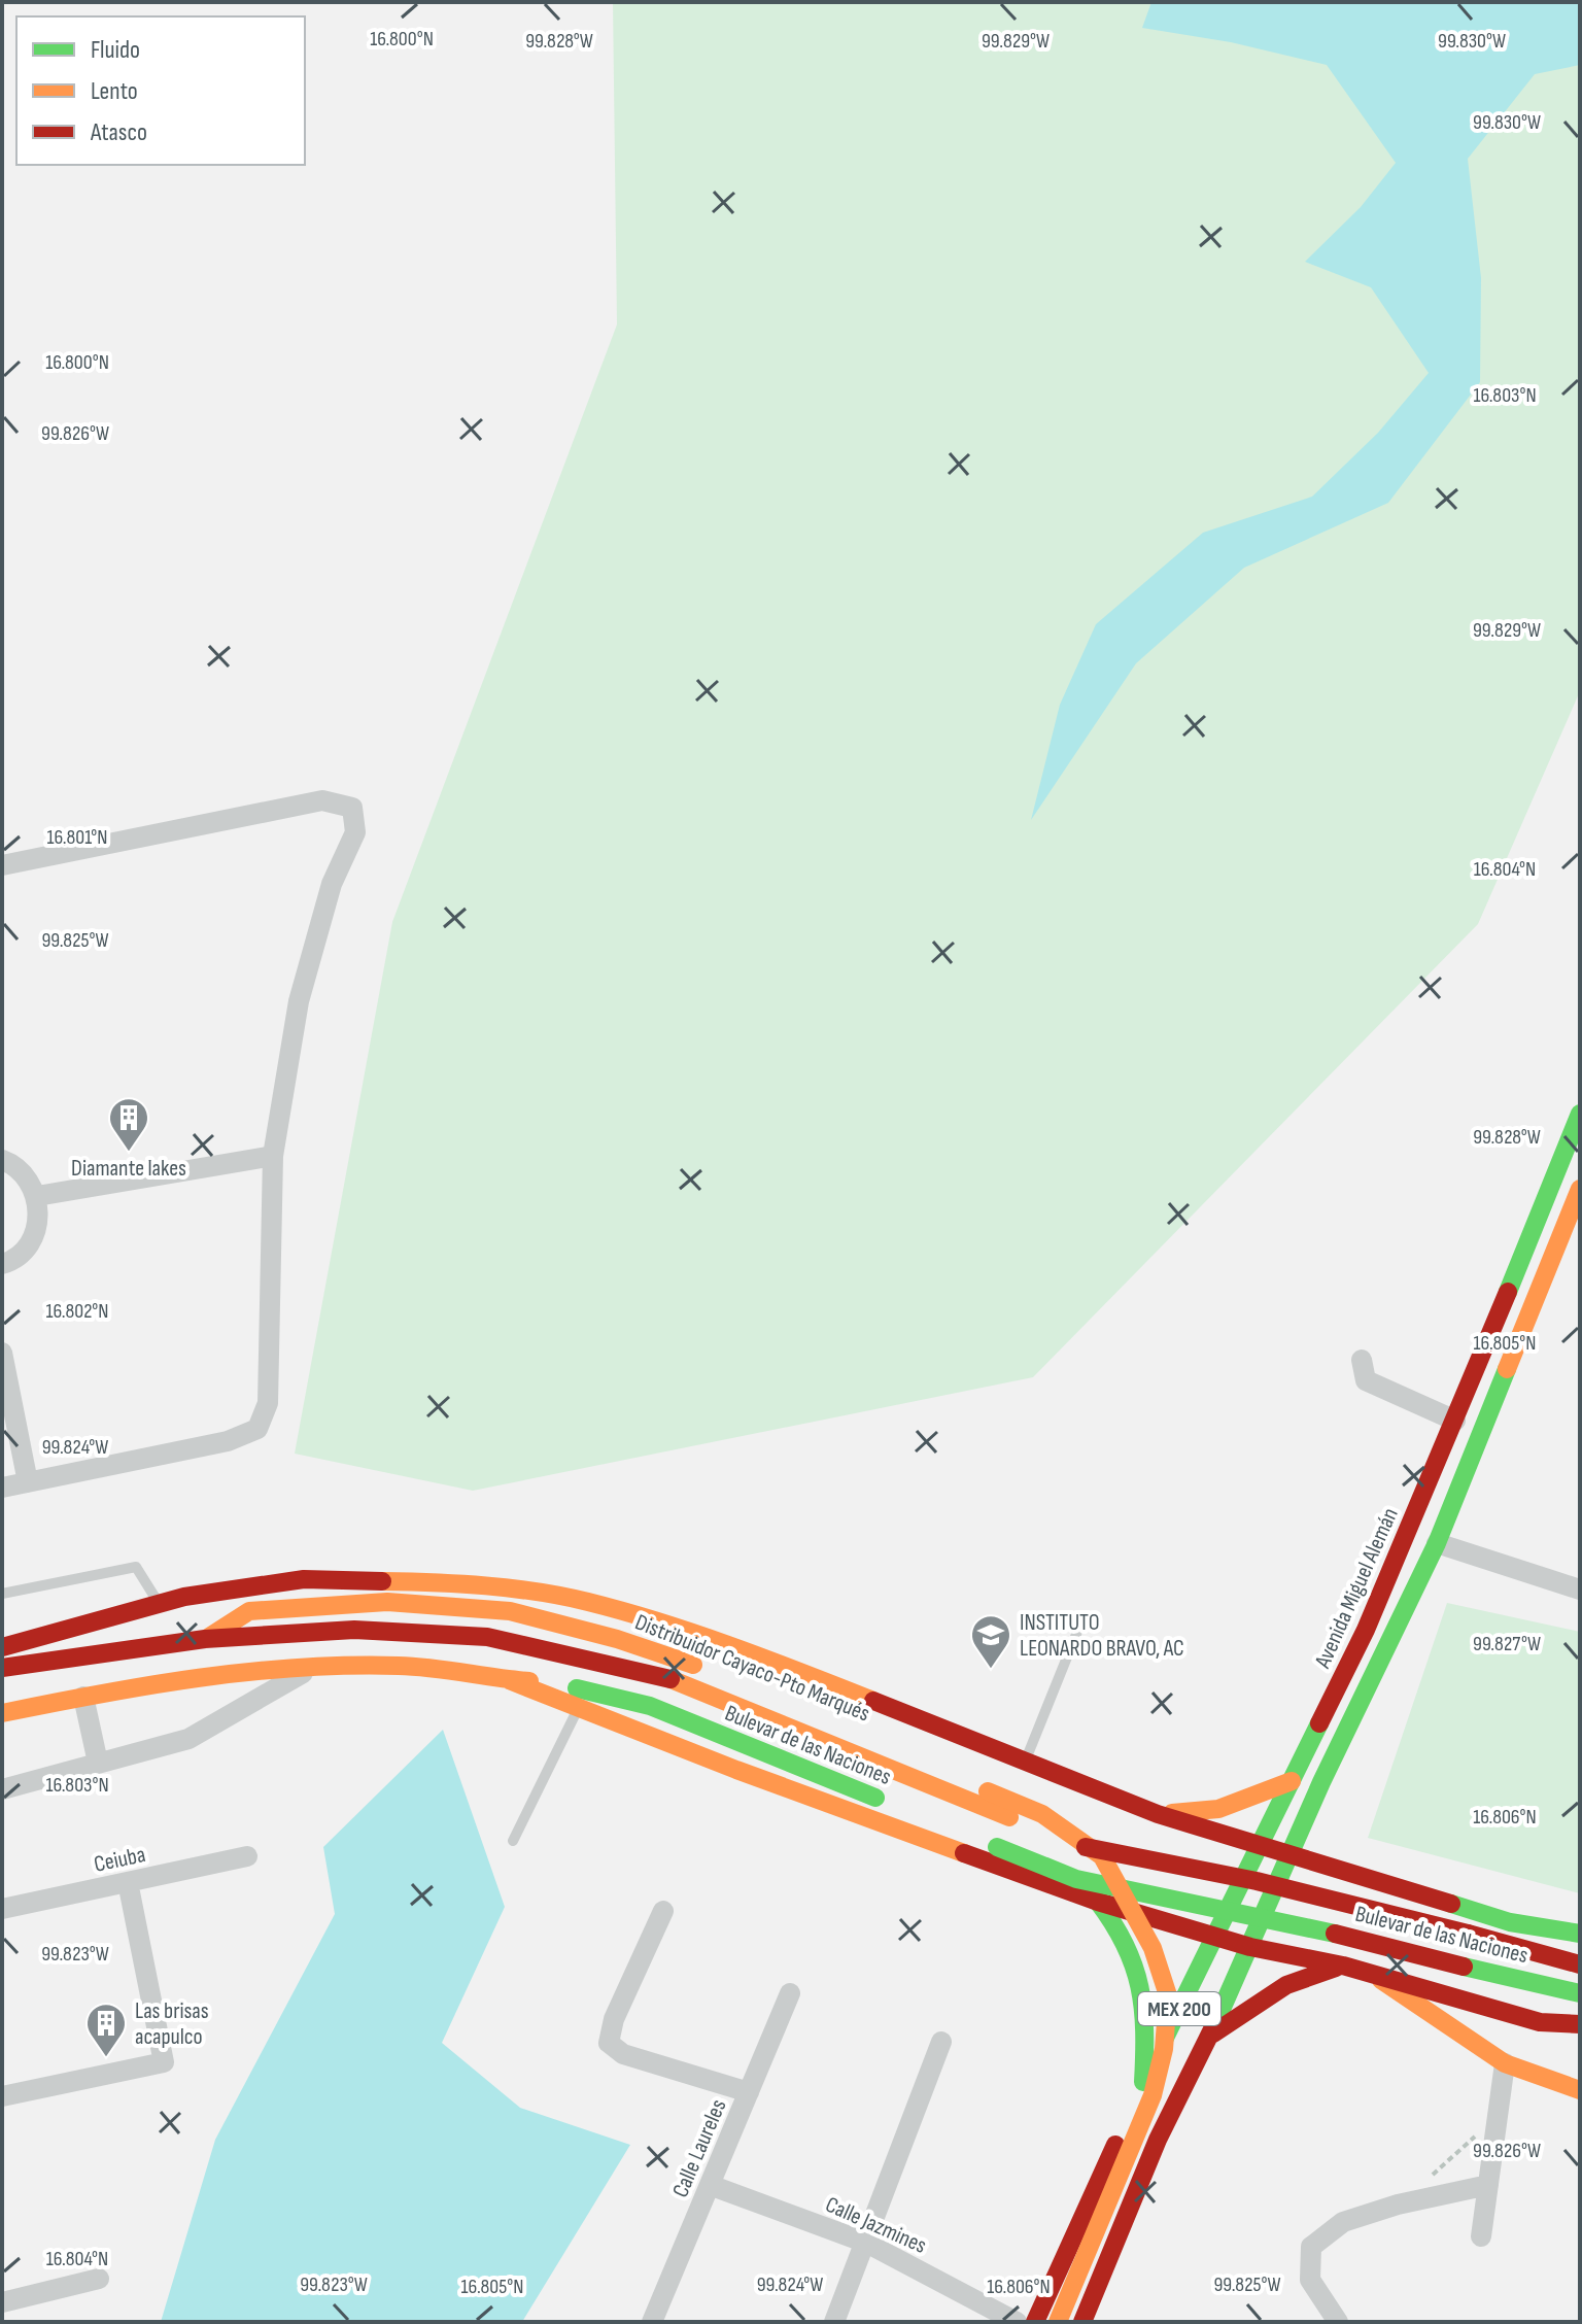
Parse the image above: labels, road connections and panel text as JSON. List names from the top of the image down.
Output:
{
  "streets": {
    "main road": [
      "Avenida Miguel Alemán",
      "Distribuidor Cayaco-Pto Marqués",
      "Bulevar de las Naciones",
      "MEX 200"
    ],
    "street": ["Ceiuba", "Calle Laureles", "Calle Jazmines"]
  },
  "crossings": [
    ["Avenida Miguel Alemán", "MEX 200"],
    ["Distribuidor Cayaco-Pto Marqués", "Bulevar de las Naciones"],
    ["Calle Laureles", "Calle Jazmines"]
  ],
  "places": {
    "building": ["Diamante lakes", "Las brisas acapulco"],
    "school or university": ["INSTITUTO LEONARDO BRAVO, AC"]
  },
  "legend": ["Fluido", "Lento", "Atasco"],
  "coordinates": [
    "16.800°N",
    "99.828°W",
    "99.829°W",
    "99.830°W",
    "16.803°N",
    "99.826°W",
    "16.801°N",
    "16.804°N",
    "99.825°W",
    "16.802°N",
    "16.805°N",
    "99.824°W",
    "99.827°W",
    "16.806°N",
    "99.823°W"
  ]
}
